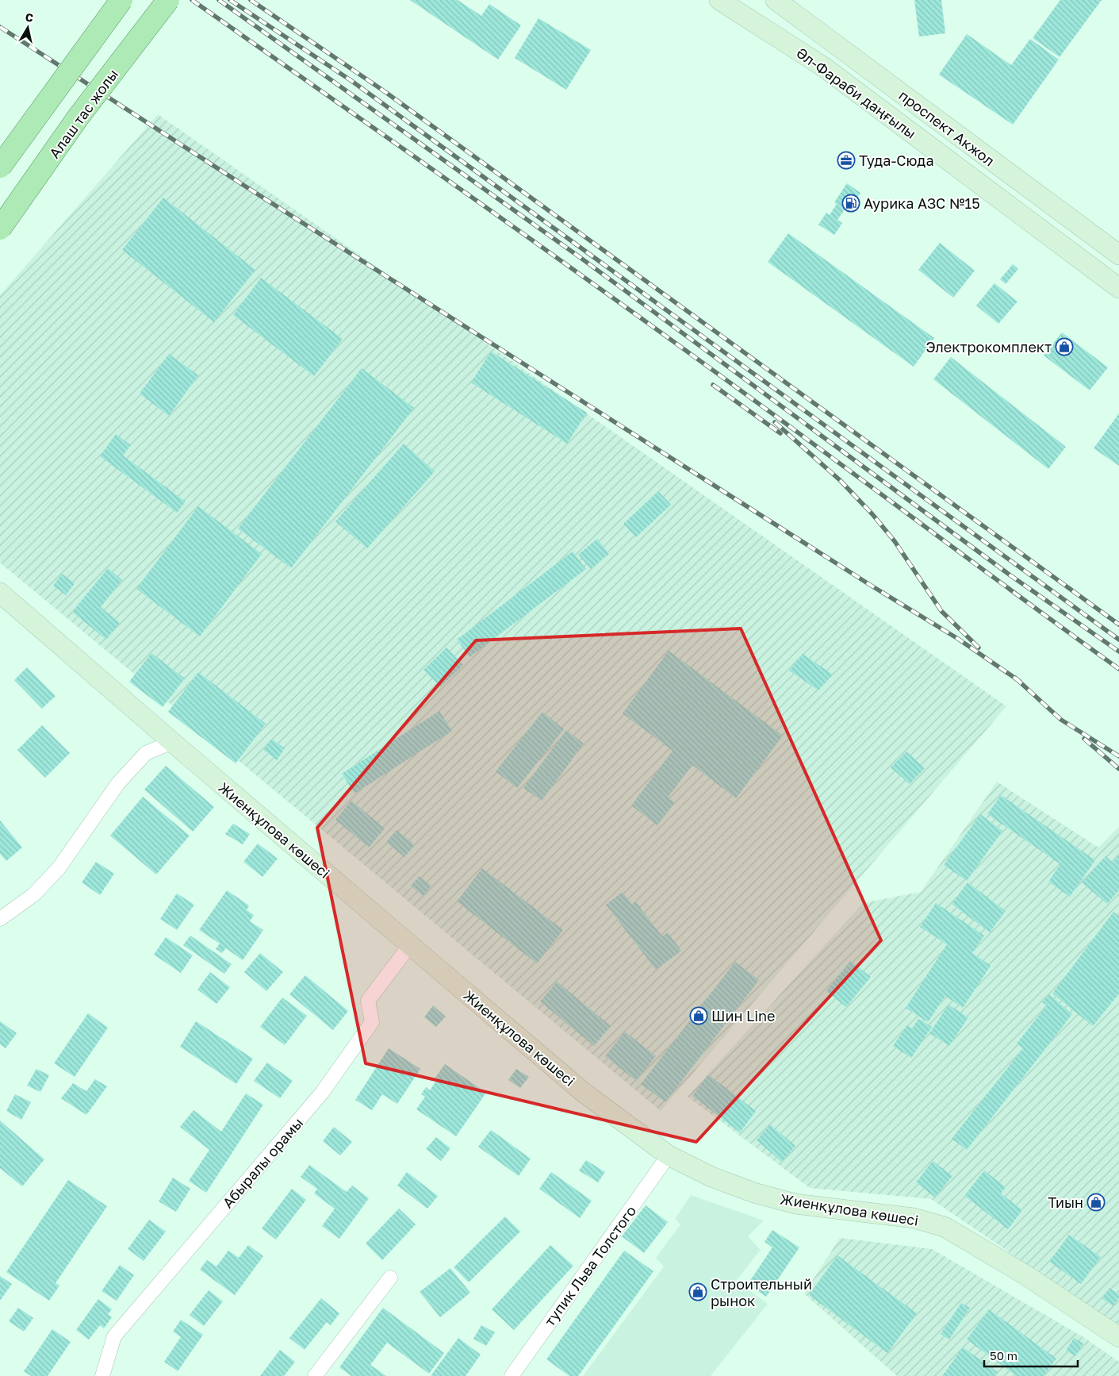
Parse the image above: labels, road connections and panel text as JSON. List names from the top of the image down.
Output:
{
  "streets": {
    "main road": ["Алаш тас жолы"],
    "street": [
      "Әл-Фараби даңғылы",
      "проспект Акжол",
      "Жиенқұлова көшесі",
      "Абыралы орамы",
      "тупик Льва Толстого"
    ]
  },
  "crossings": [
    ["Жиенқұлова көшесі", "Абыралы орамы"],
    ["Жиенқұлова көшесі", "тупик Льва Толстого"]
  ],
  "places": {
    "office": ["Туда-Сюда"],
    "fuel station": ["Аурика АЗС №15"],
    "shop": [
      "Электрокомплект",
      "Шин Line",
      "Тиын",
      "Строительный рынок"
    ]
  },
  "scale_bar": "50 m",
  "north": "top"
}
